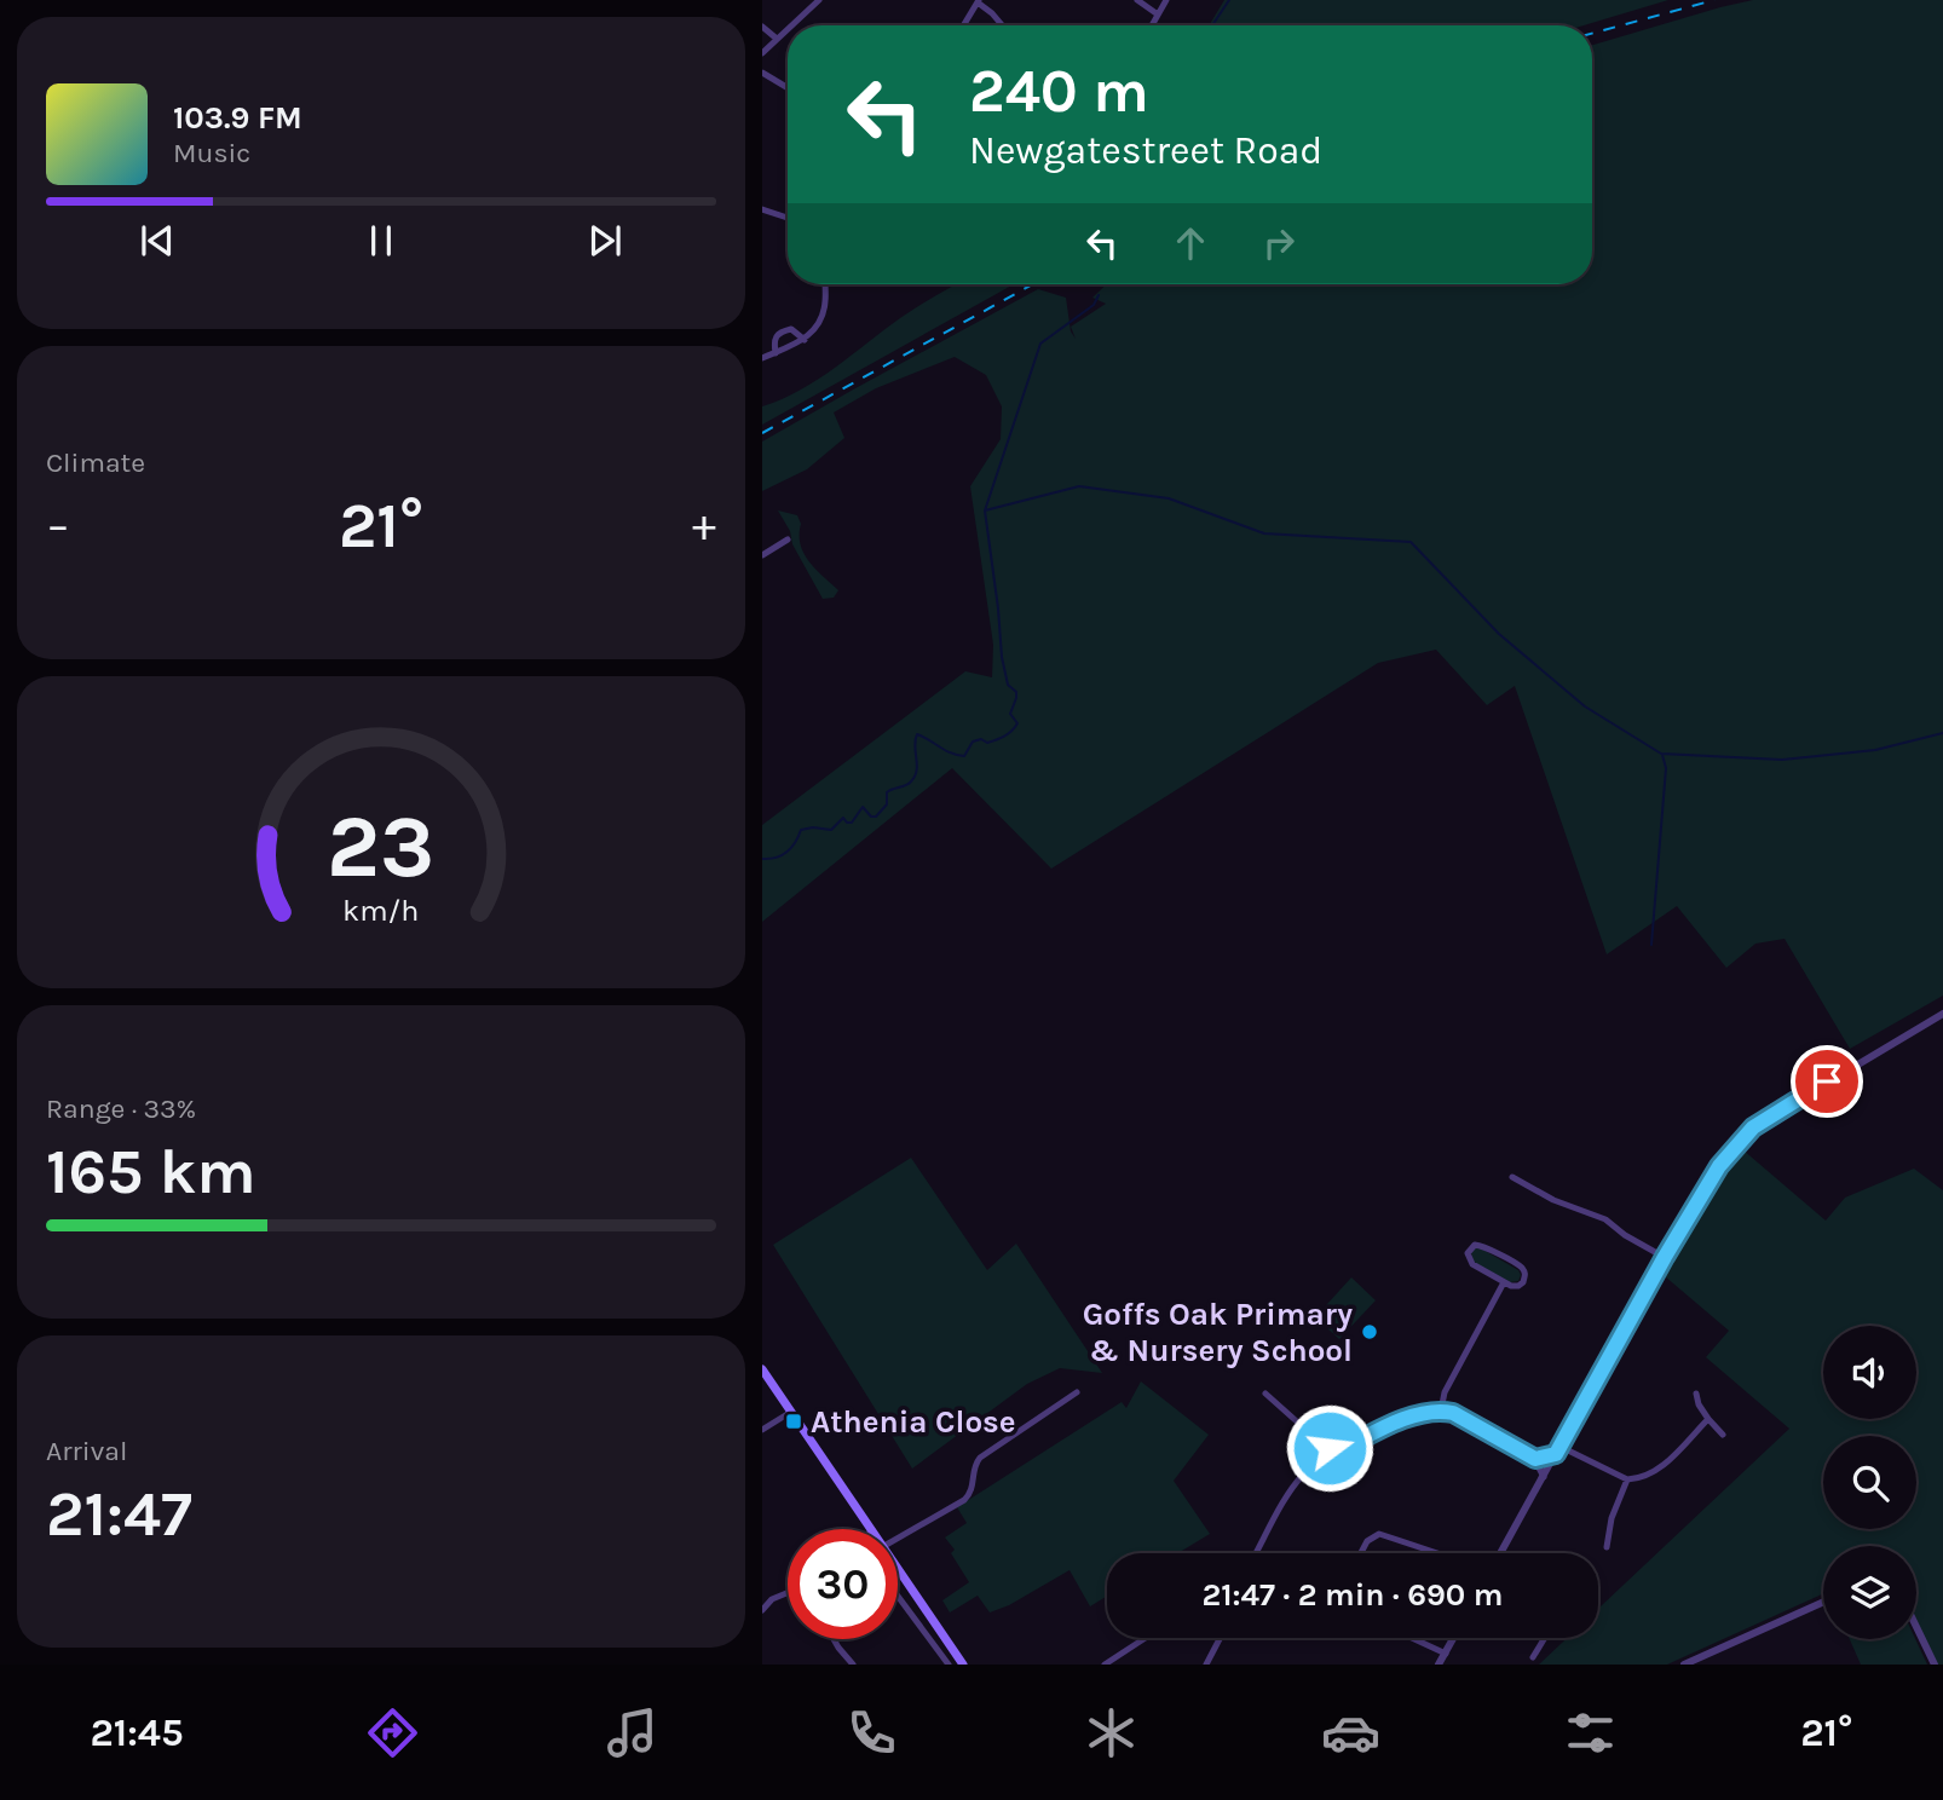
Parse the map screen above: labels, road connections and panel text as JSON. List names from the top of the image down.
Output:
{
  "places": {
    "other": ["Goffs Oak Primary & Nursery School"],
    "transit": ["Athenia Close"]
  },
  "page": {
    "turn": ["240 m", "Newgatestreet Road"],
    "song": ["103.9 FM", "Music"],
    "tile": [
      "Climate",
      ["Range · 33%", "165 km"],
      ["Arrival", "21:47"]
    ],
    "heat": ["−", "21°", "+"],
    "limit": "30",
    "trip": "21:47 · 2 min · 690 m",
    "tabs": ["21:45", "21°"],
    "gauge": ["23", "km/h"]
  }
}
